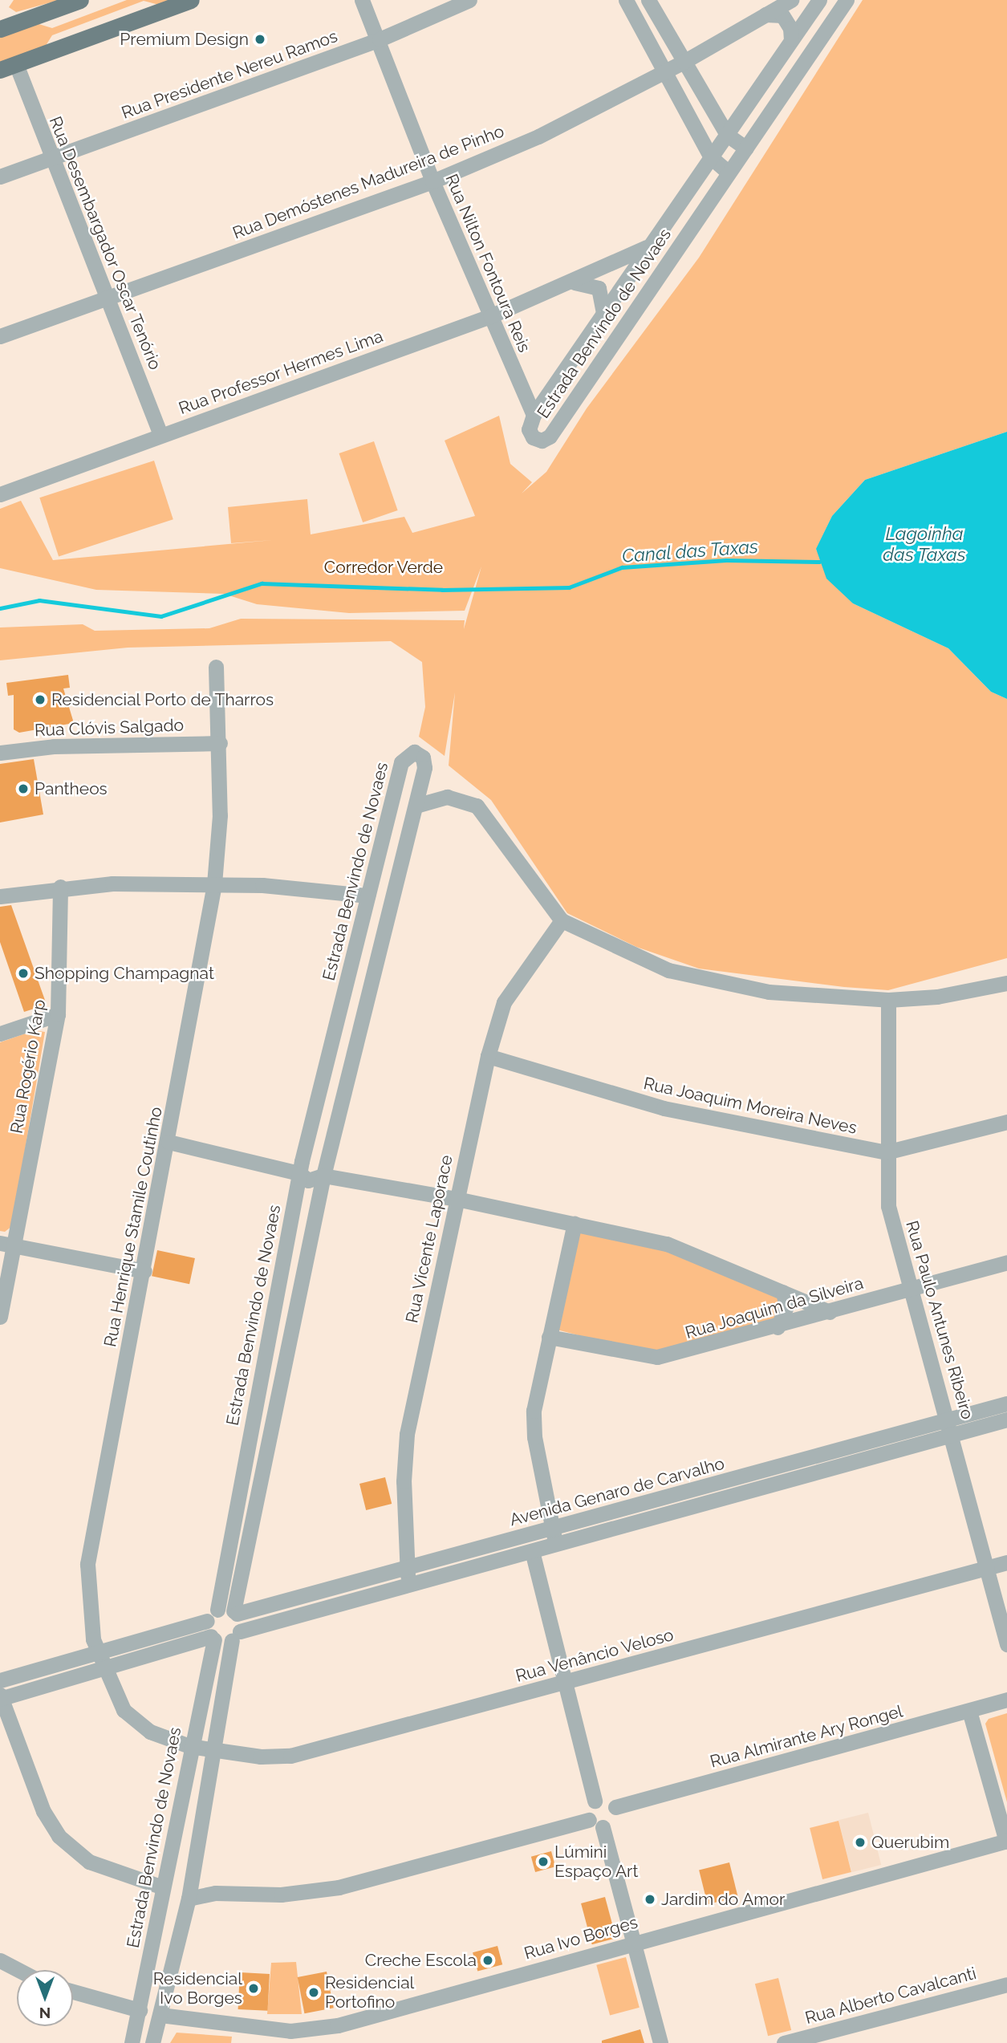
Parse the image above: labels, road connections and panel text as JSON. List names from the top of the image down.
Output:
{
  "streets": {
    "street": [
      "Rua Presidente Nereu Ramos",
      "Rua Demóstenes Madureira de Pinho",
      "Rua Desembargador Oscar Tenório",
      "Rua Nilton Fontoura Reis",
      "Estrada Benvindo de Novaes",
      "Rua Professor Hermes Lima",
      "Rua Clóvis Salgado",
      "Rua Rogério Karp",
      "Rua Joaquim Moreira Neves",
      "Rua Henrique Stamile Coutinho",
      "Rua Vicente Laporace",
      "Rua Joaquim da Silveira",
      "Rua Paulo Antunes Ribeiro",
      "Avenida Genaro de Carvalho",
      "Rua Venâncio Veloso",
      "Rua Almirante Ary Rongel",
      "Rua Ivo Borges",
      "Rua Alberto Cavalcanti"
    ]
  },
  "crossings": [
    ["Rua Presidente Nereu Ramos", "Rua Desembargador Oscar Tenório"],
    ["Rua Presidente Nereu Ramos", "Rua Nilton Fontoura Reis"],
    ["Rua Demóstenes Madureira de Pinho", "Rua Desembargador Oscar Tenório"],
    ["Rua Demóstenes Madureira de Pinho", "Rua Nilton Fontoura Reis"],
    ["Rua Desembargador Oscar Tenório", "Rua Professor Hermes Lima"],
    ["Rua Nilton Fontoura Reis", "Estrada Benvindo de Novaes"],
    ["Rua Nilton Fontoura Reis", "Rua Professor Hermes Lima"],
    ["Estrada Benvindo de Novaes", "Rua Professor Hermes Lima"],
    ["Estrada Benvindo de Novaes", "Rua Henrique Stamile Coutinho"],
    ["Estrada Benvindo de Novaes", "Avenida Genaro de Carvalho"],
    ["Estrada Benvindo de Novaes", "Rua Venâncio Veloso"],
    ["Rua Clóvis Salgado", "Rua Henrique Stamile Coutinho"],
    ["Rua Joaquim Moreira Neves", "Rua Vicente Laporace"],
    ["Rua Joaquim Moreira Neves", "Rua Paulo Antunes Ribeiro"],
    ["Rua Henrique Stamile Coutinho", "Rua Venâncio Veloso"],
    ["Rua Vicente Laporace", "Avenida Genaro de Carvalho"],
    ["Rua Joaquim da Silveira", "Rua Paulo Antunes Ribeiro"],
    ["Rua Paulo Antunes Ribeiro", "Avenida Genaro de Carvalho"],
    ["Rua Paulo Antunes Ribeiro", "Rua Venâncio Veloso"]
  ],
  "water": ["Lagoinha das Taxas", "Canal das Taxas"],
  "parks": ["Corredor Verde"],
  "places": [
    "Premium Design",
    "Residencial Porto de Tharros",
    "Pantheos",
    "Shopping Champagnat",
    "Querubim",
    "Lúmini Espaço Art",
    "Jardim do Amor",
    "Creche Escola",
    "Residencial Ivo Borges",
    "Residencial Portofino"
  ],
  "north": "bottom"
}
